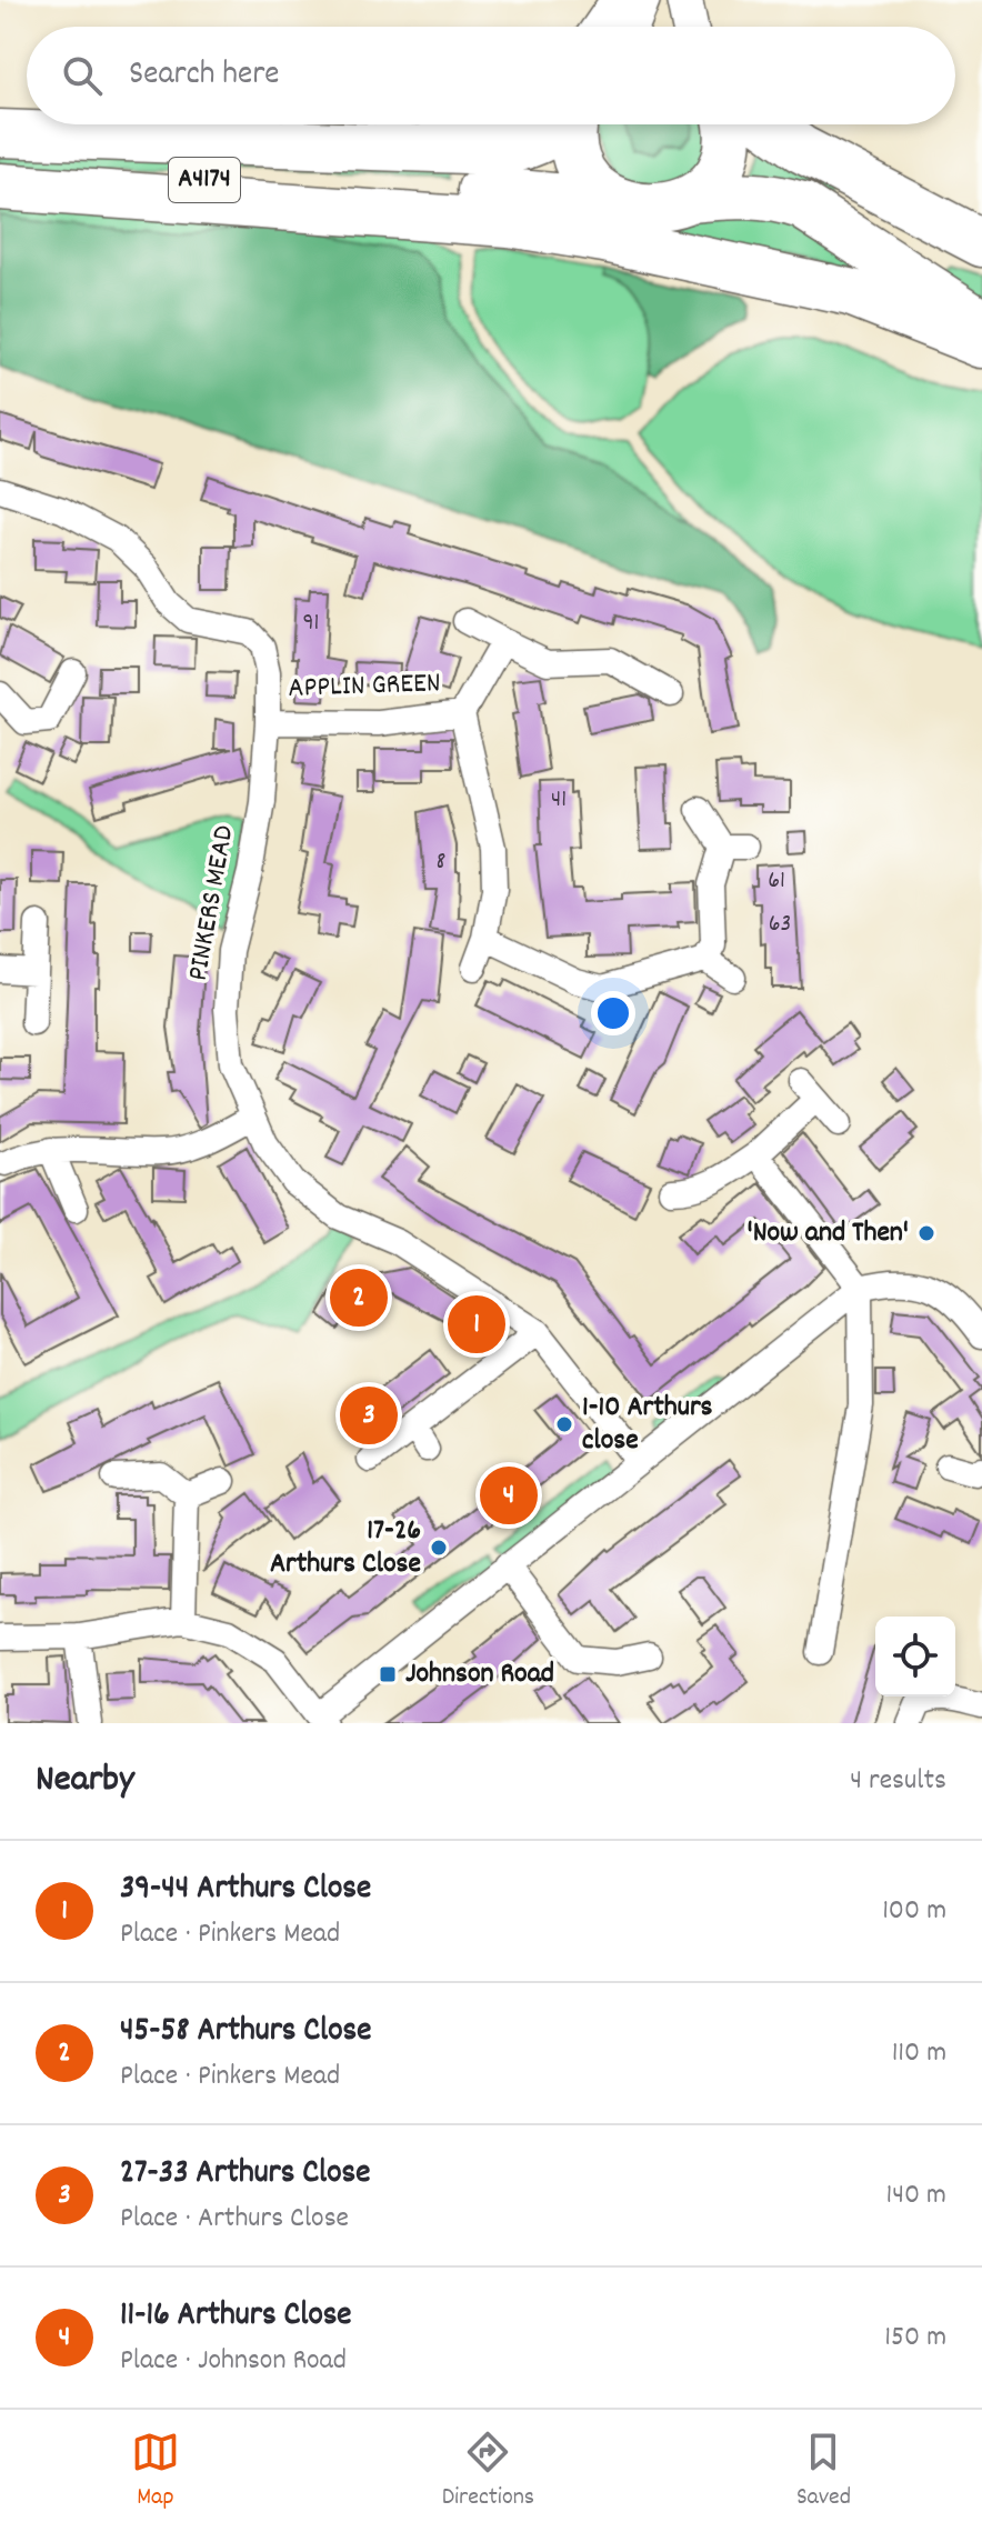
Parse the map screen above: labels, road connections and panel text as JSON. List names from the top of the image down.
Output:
{
  "streets": {
    "highway": ["A4174"],
    "street": ["APPLIN GREEN", "PINKERS MEAD"]
  },
  "crossings": [
    ["APPLIN GREEN", "PINKERS MEAD"]
  ],
  "places": {
    "other": ["'Now and Then'", "1-10 Arthurs close", "17-26 Arthurs Close"],
    "transit": ["Johnson Road"]
  },
  "house_numbers": [
    "91",
    "41",
    "8",
    "61",
    "63"
  ],
  "page": {
    "search": "Search here",
    "pins": [
      "2",
      "1",
      "3",
      "4"
    ],
    "heading": ["Nearby", "4 results"],
    "list": [
      {
        "mark": "1",
        "name": "39-44 Arthurs Close",
        "note": "Place · Pinkers Mead",
        "value": "100 m"
      },
      {
        "mark": "2",
        "name": "45-58 Arthurs Close",
        "note": "Place · Pinkers Mead",
        "value": "110 m"
      },
      {
        "mark": "3",
        "name": "27-33 Arthurs Close",
        "note": "Place · Arthurs Close",
        "value": "140 m"
      },
      {
        "mark": "4",
        "name": "11-16 Arthurs Close",
        "note": "Place · Johnson Road",
        "value": "150 m"
      }
    ],
    "nav": ["Map", "Directions", "Saved"]
  }
}
